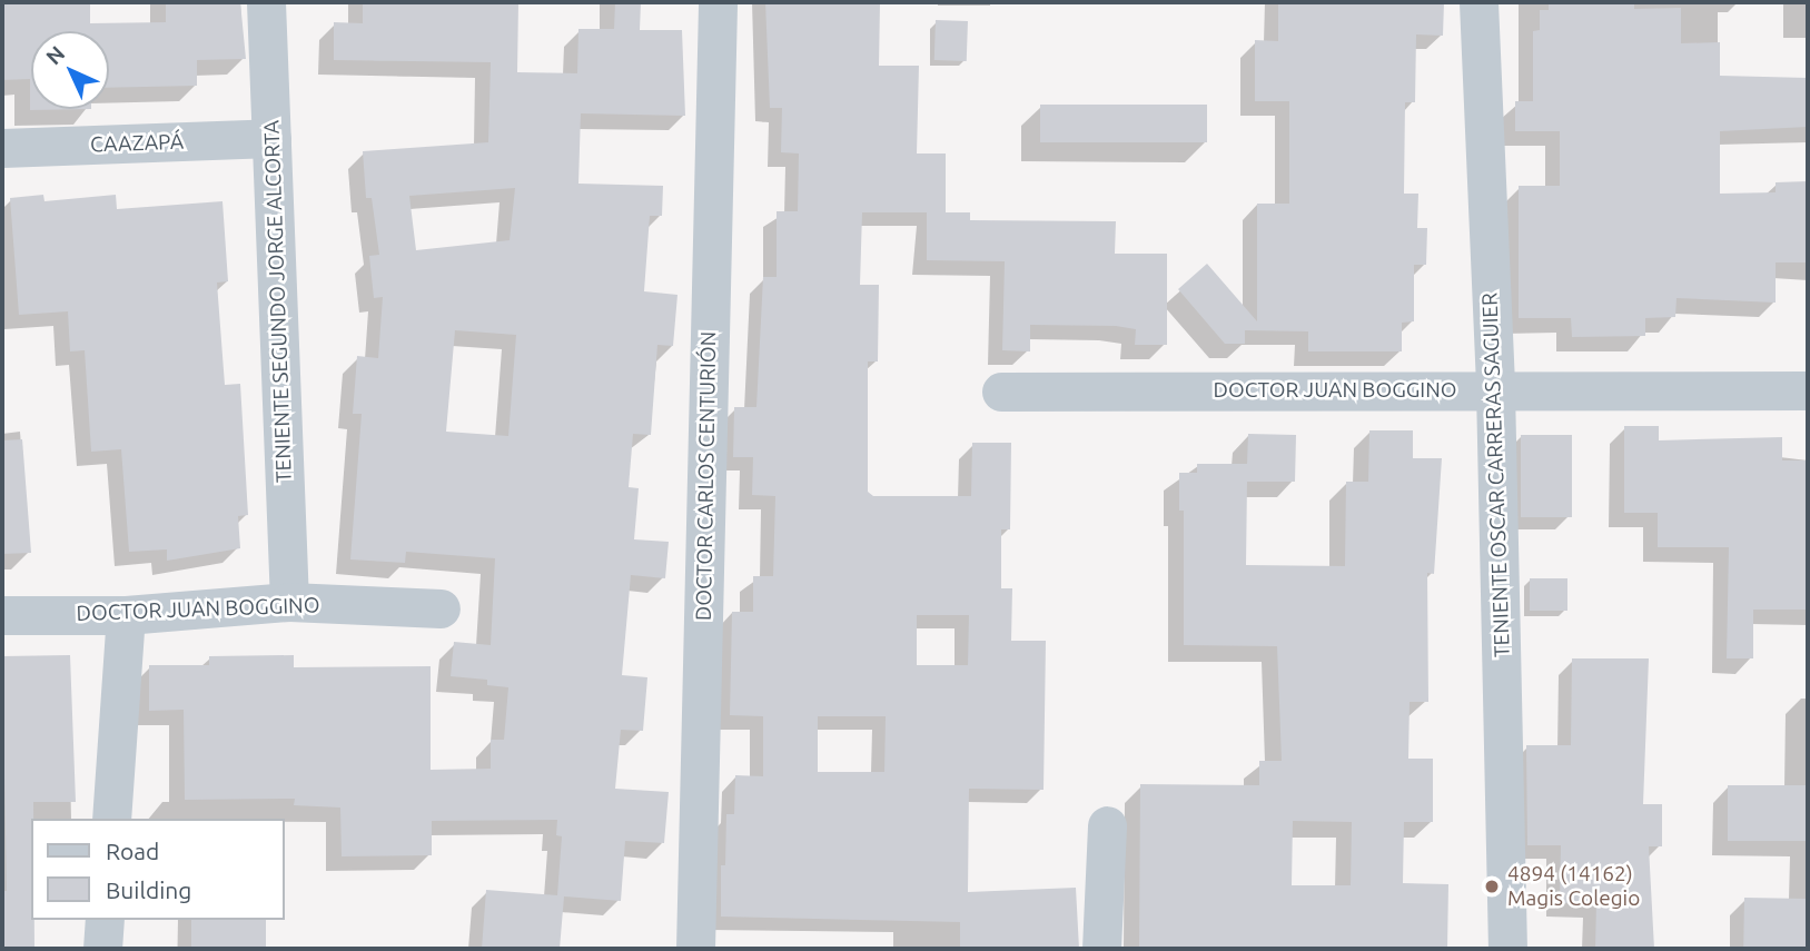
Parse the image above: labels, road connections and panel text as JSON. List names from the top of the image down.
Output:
{
  "streets": {
    "street": [
      "CAAZAPÁ",
      "TENIENTE SEGUNDO JORGE ALCORTA",
      "DOCTOR JUAN BOGGINO",
      "TENIENTE OSCAR CARRERAS SAGUIER",
      "DOCTOR CARLOS CENTURIÓN"
    ]
  },
  "crossings": [
    ["CAAZAPÁ", "TENIENTE SEGUNDO JORGE ALCORTA"],
    ["TENIENTE SEGUNDO JORGE ALCORTA", "DOCTOR JUAN BOGGINO"],
    ["DOCTOR JUAN BOGGINO", "TENIENTE OSCAR CARRERAS SAGUIER"]
  ],
  "places": ["4894 (14162) Magis Colegio"],
  "legend": ["Road", "Building"],
  "north": "top left"
}
